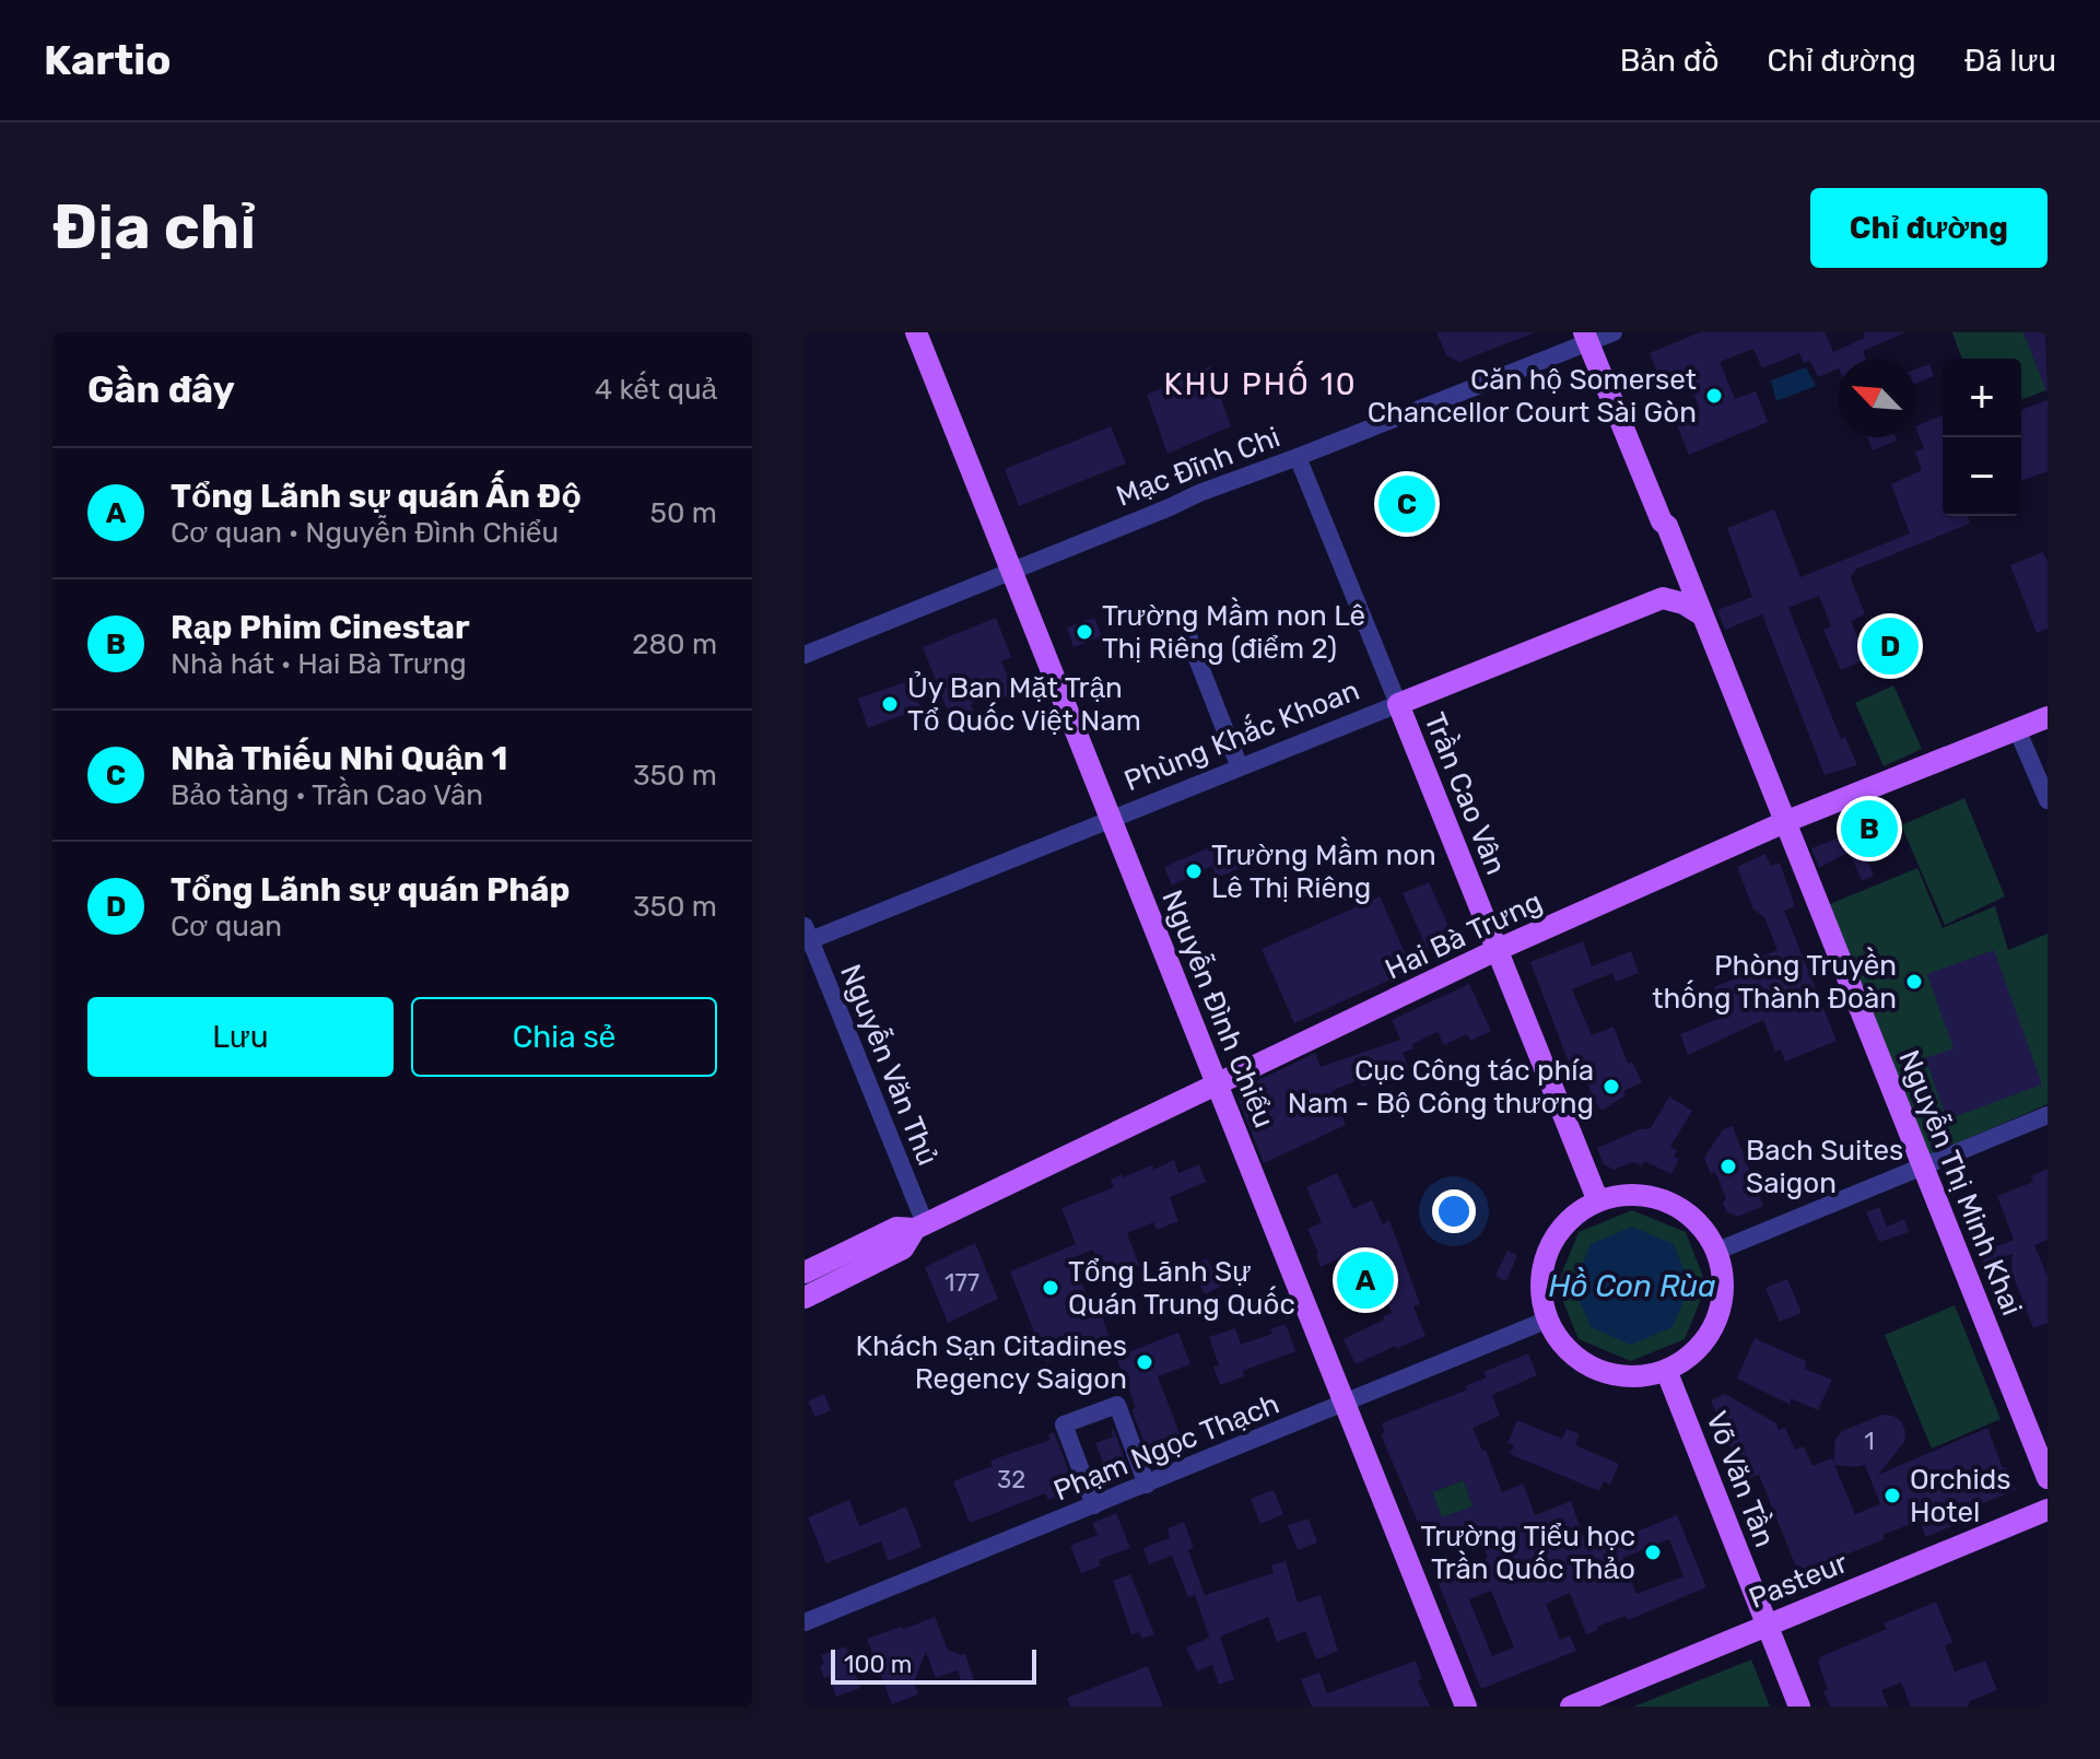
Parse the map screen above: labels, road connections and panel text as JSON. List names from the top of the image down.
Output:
{
  "streets": {
    "main road": [
      "Phùng Khắc Khoan",
      "Trần Cao Vân",
      "Hai Bà Trưng",
      "Nguyễn Đình Chiểu",
      "Nguyễn Thị Minh Khai",
      "Võ Văn Tần",
      "Pasteur"
    ],
    "street": ["Mạc Đĩnh Chi", "Nguyễn Văn Thủ", "Phạm Ngọc Thạch"]
  },
  "crossings": [
    ["Mạc Đĩnh Chi", "Trần Cao Vân"],
    ["Mạc Đĩnh Chi", "Nguyễn Đình Chiểu"],
    ["Mạc Đĩnh Chi", "Nguyễn Thị Minh Khai"],
    ["Phùng Khắc Khoan", "Trần Cao Vân"],
    ["Phùng Khắc Khoan", "Nguyễn Đình Chiểu"],
    ["Phùng Khắc Khoan", "Nguyễn Văn Thủ"],
    ["Phùng Khắc Khoan", "Nguyễn Thị Minh Khai"],
    ["Trần Cao Vân", "Hai Bà Trưng"],
    ["Trần Cao Vân", "Phạm Ngọc Thạch"],
    ["Trần Cao Vân", "Võ Văn Tần"],
    ["Hai Bà Trưng", "Nguyễn Đình Chiểu"],
    ["Hai Bà Trưng", "Nguyễn Văn Thủ"],
    ["Hai Bà Trưng", "Nguyễn Thị Minh Khai"],
    ["Nguyễn Đình Chiểu", "Phạm Ngọc Thạch"],
    ["Phạm Ngọc Thạch", "Võ Văn Tần"],
    ["Võ Văn Tần", "Pasteur"]
  ],
  "districts": ["KHU PHỐ 10"],
  "water": ["Hồ Con Rùa"],
  "places": [
    "Căn hộ Somerset Chancellor Court Sài Gòn",
    "Trường Mầm non Lê Thị Riêng (điểm 2)",
    "Ủy Ban Mặt Trận Tổ Quốc Việt Nam",
    "Trường Mầm non Lê Thị Riêng",
    "Phòng Truyền thống Thành Đoàn",
    "Cục Công tác phía Nam - Bộ Công thương",
    "Bach Suites Saigon",
    "Tổng Lãnh Sự Quán Trung Quốc",
    "Khách Sạn Citadines Regency Saigon",
    "Orchids Hotel",
    "Trường Tiểu học Trần Quốc Thảo"
  ],
  "house_numbers": ["177", "1", "32"],
  "scale_bar": "100 m",
  "north": "top left",
  "page": {
    "header": "Kartio",
    "nav": ["Bản đồ", "Chỉ đường", "Đã lưu"],
    "buttons": [
      "Chỉ đường",
      ["Lưu", "Chia sẻ"]
    ],
    "title": "Địa chỉ",
    "heading": ["Gần đây", "4 kết quả"],
    "map_buttons": ["+", "−"],
    "list": [
      {
        "mark": "A",
        "name": "Tổng Lãnh sự quán Ấn Độ",
        "note": "Cơ quan · Nguyễn Đình Chiểu",
        "value": "50 m"
      },
      {
        "mark": "B",
        "name": "Rạp Phim Cinestar",
        "note": "Nhà hát · Hai Bà Trưng",
        "value": "280 m"
      },
      {
        "mark": "C",
        "name": "Nhà Thiếu Nhi Quận 1",
        "note": "Bảo tàng · Trần Cao Vân",
        "value": "350 m"
      },
      {
        "mark": "D",
        "name": "Tổng Lãnh sự quán Pháp",
        "note": "Cơ quan",
        "value": "350 m"
      }
    ],
    "pins": [
      "C",
      "D",
      "B",
      "A"
    ],
    "scale": "100 m"
  }
}
